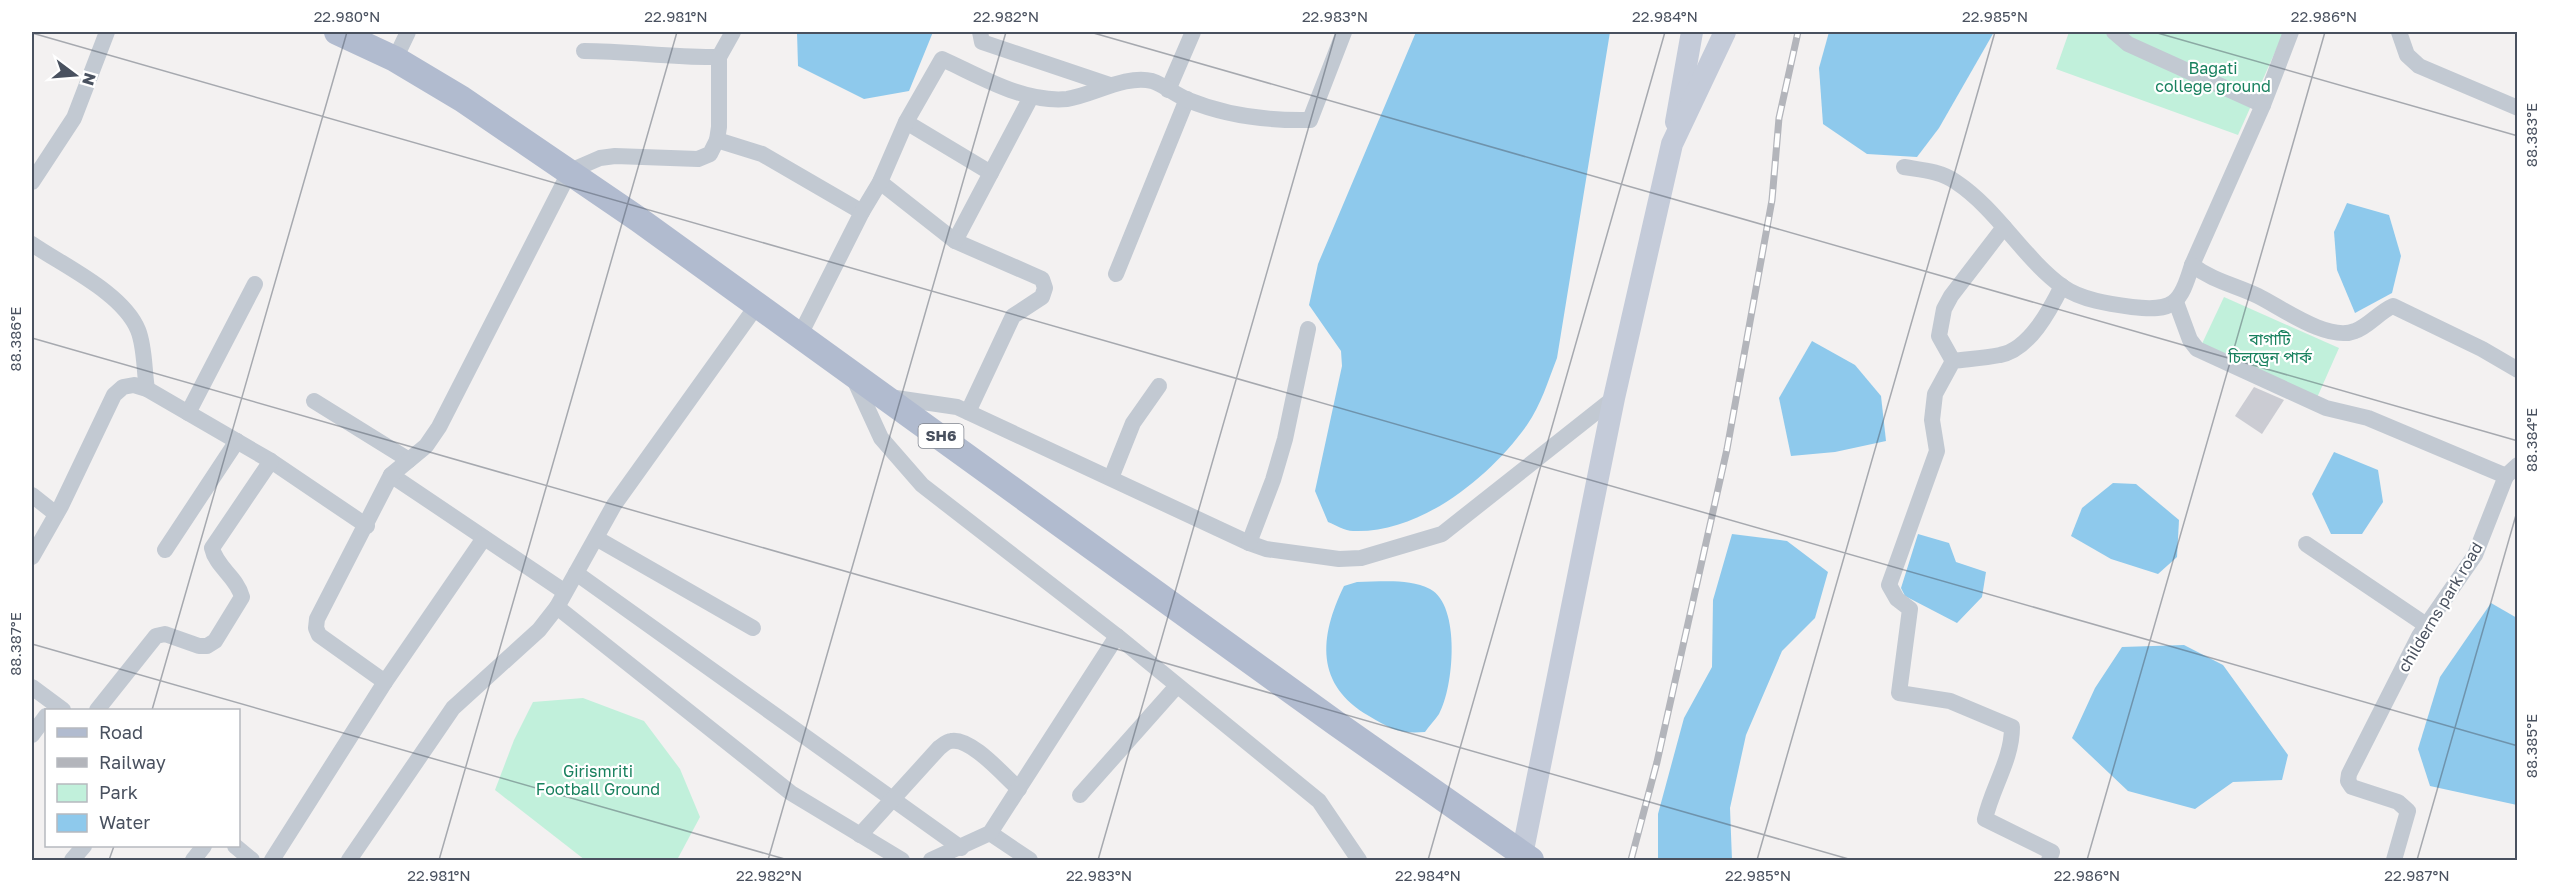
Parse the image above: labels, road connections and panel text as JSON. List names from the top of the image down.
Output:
{
  "streets": {
    "main road": ["SH6"],
    "street": ["childerns park road"]
  },
  "parks": ["Bagati college ground", "বাগাটি চিলড্রেন পার্ক", "Girismriti Football Ground"],
  "legend": [
    "Road",
    "Railway",
    "Park",
    "Water"
  ],
  "north": "right",
  "coordinates": [
    "22.980°N",
    "22.981°N",
    "22.982°N",
    "22.983°N",
    "22.984°N",
    "22.985°N",
    "22.986°N",
    "88.383°E",
    "88.386°E",
    "88.384°E",
    "88.387°E",
    "88.385°E",
    "22.987°N"
  ]
}
